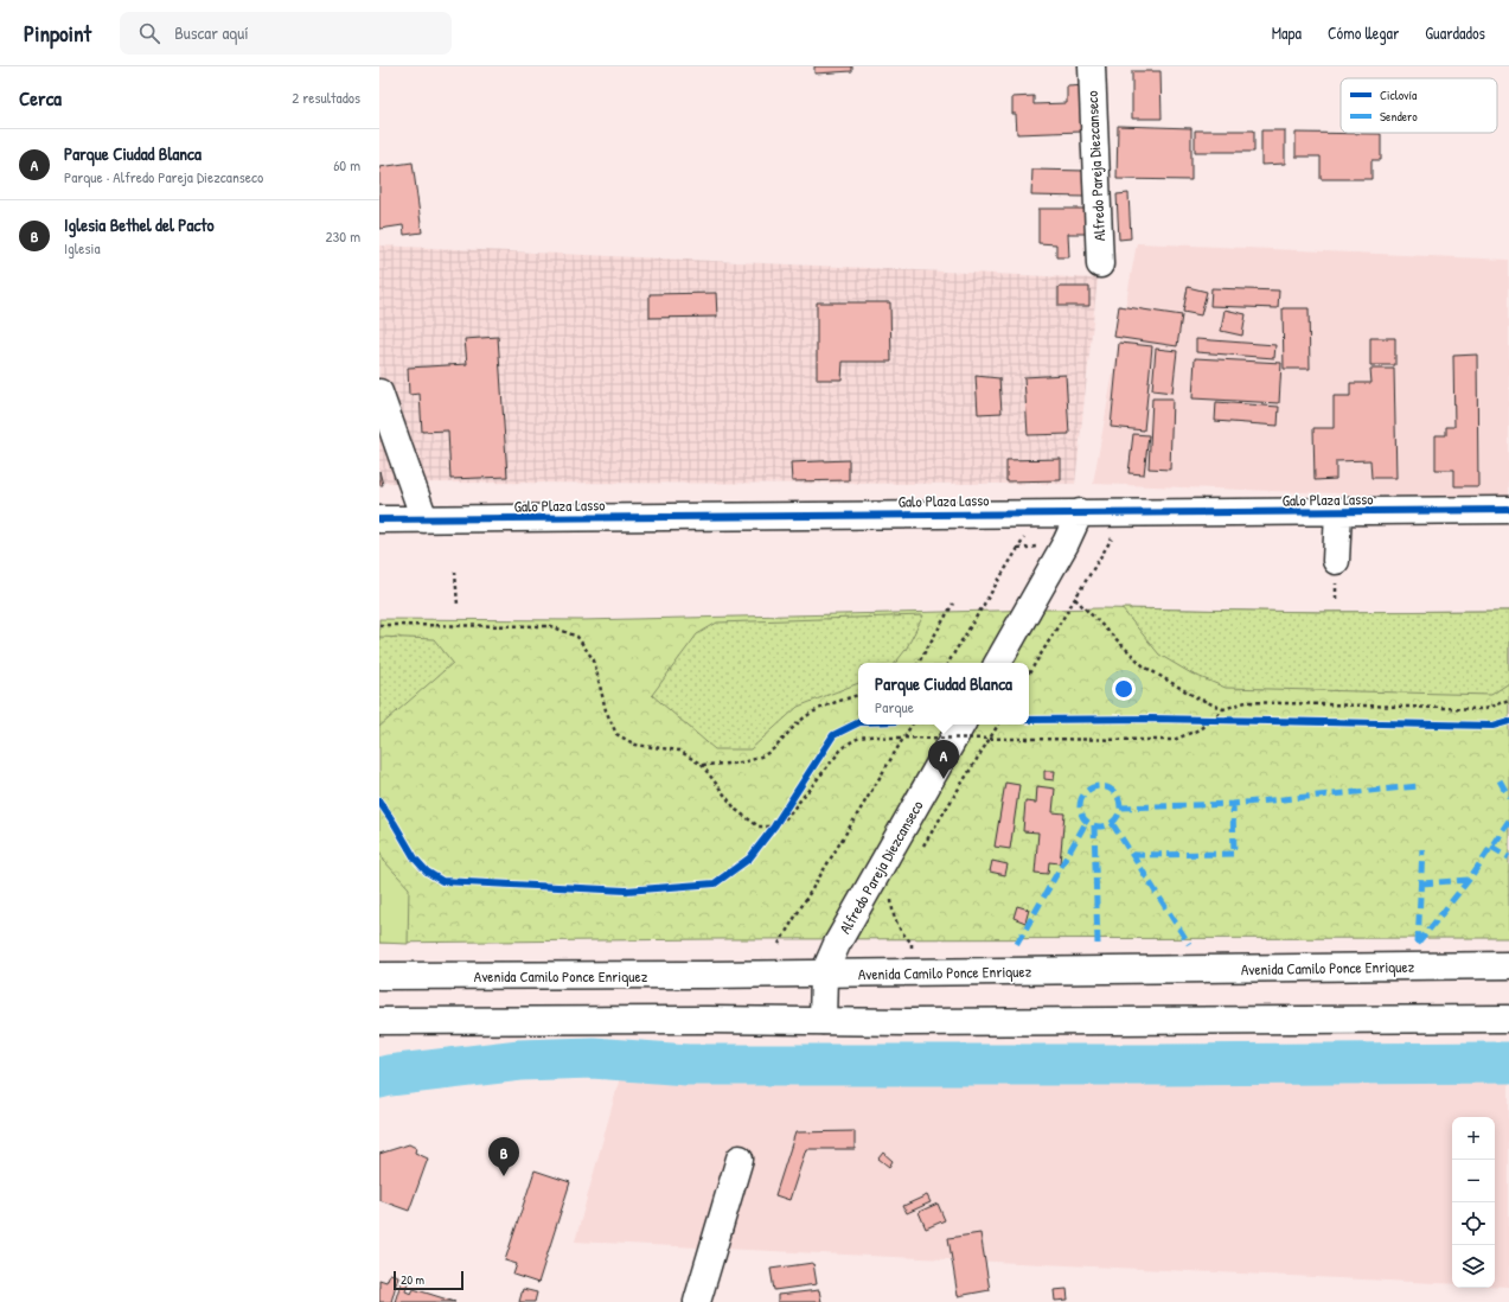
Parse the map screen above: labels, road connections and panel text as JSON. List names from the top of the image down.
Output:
{
  "streets": {
    "main road": ["Alfredo Pareja Diezcanseco", "Galo Plaza Lasso", "Avenida Camilo Ponce Enriquez"]
  },
  "crossings": [
    ["Alfredo Pareja Diezcanseco", "Avenida Camilo Ponce Enriquez"]
  ],
  "legend": ["Ciclovía", "Sendero"],
  "scale_bar": "20 m",
  "page": {
    "header": "Pinpoint",
    "search": "Buscar aquí",
    "nav": ["Mapa", "Cómo llegar", "Guardados"],
    "heading": ["Cerca", "2 resultados"],
    "list": [
      {
        "mark": "A",
        "name": "Parque Ciudad Blanca",
        "note": "Parque · Alfredo Pareja Diezcanseco",
        "value": "60 m"
      },
      {
        "mark": "B",
        "name": "Iglesia Bethel del Pacto",
        "note": "Iglesia",
        "value": "230 m"
      }
    ],
    "popup": ["Parque Ciudad Blanca", "Parque"],
    "pins": ["A", "B"],
    "map_buttons": ["+", "−"],
    "scale": "20 m"
  }
}
